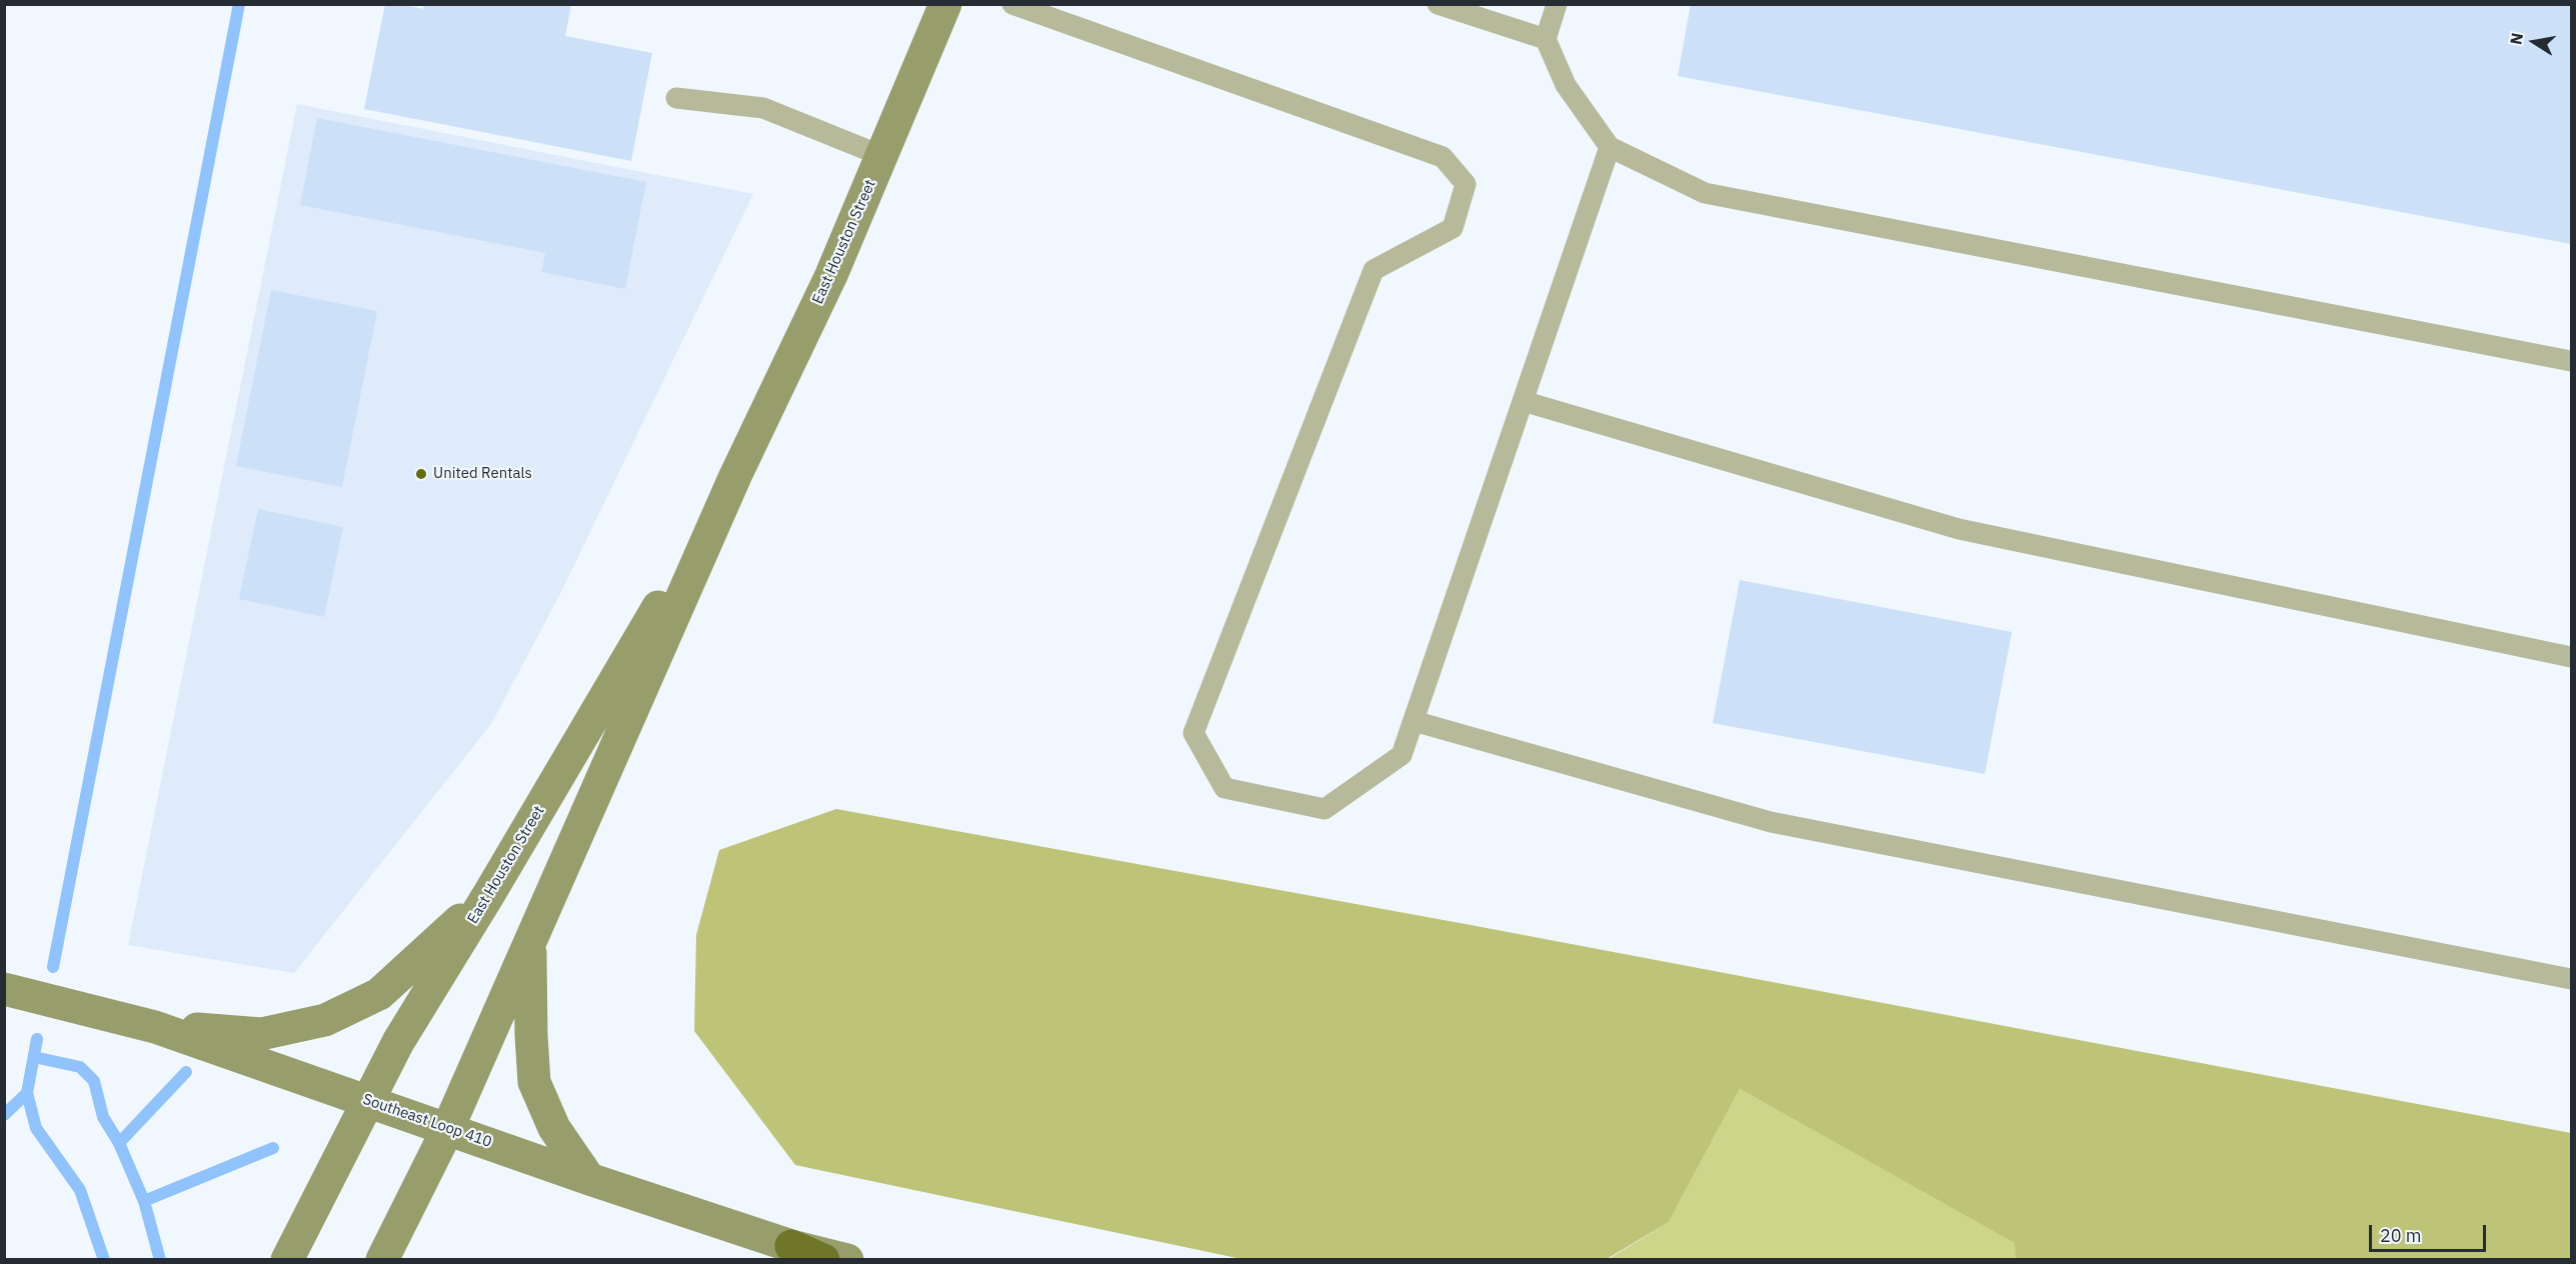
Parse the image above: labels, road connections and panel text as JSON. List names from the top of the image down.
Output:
{
  "streets": {
    "main road": ["East Houston Street", "Southeast Loop 410"]
  },
  "crossings": [
    ["East Houston Street", "Southeast Loop 410"]
  ],
  "places": ["United Rentals"],
  "scale_bar": "20 m",
  "north": "left"
}
